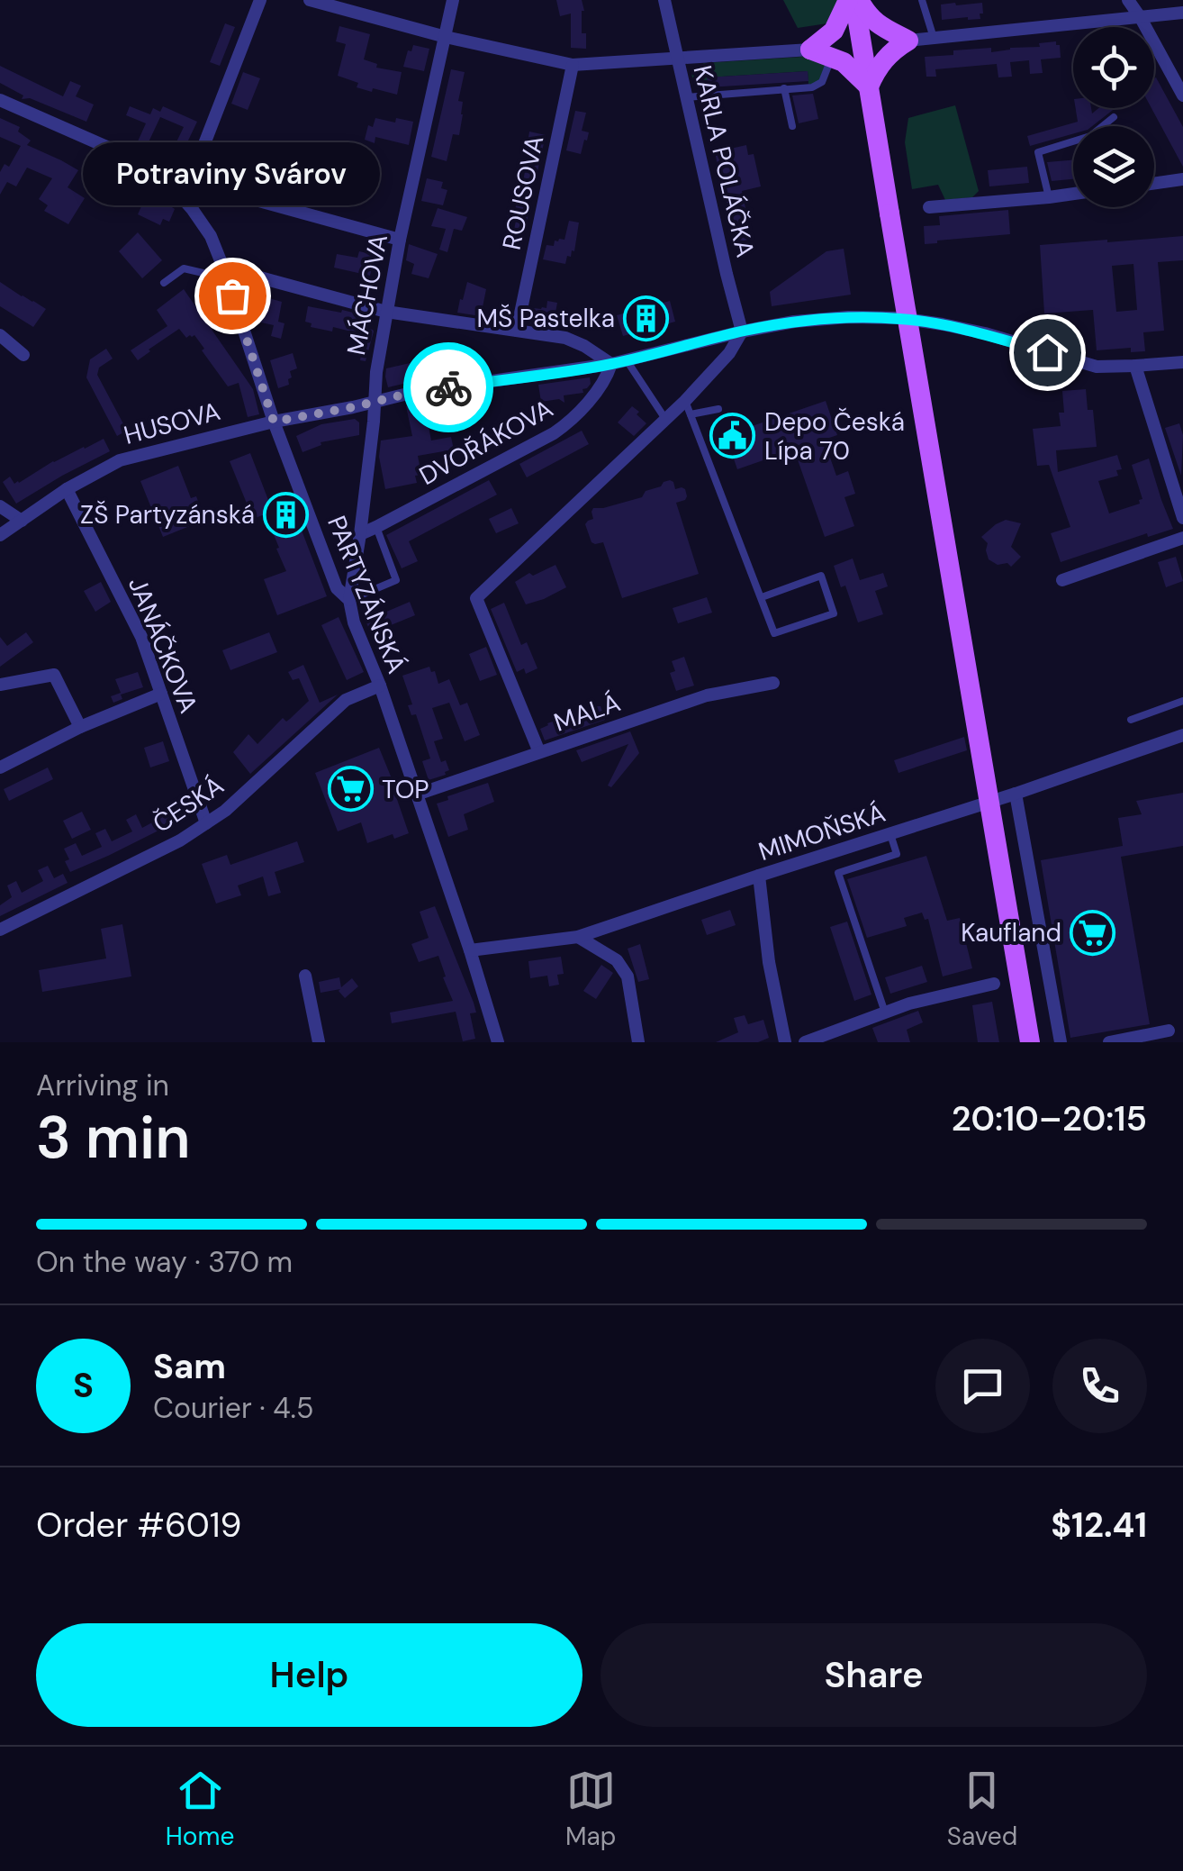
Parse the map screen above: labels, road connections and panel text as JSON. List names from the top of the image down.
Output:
{
  "streets": {
    "street": [
      "KARLA POLÁČKA",
      "ROUSOVA",
      "MÁCHOVA",
      "HUSOVA",
      "DVOŘÁKOVA",
      "PARTYZÁNSKÁ",
      "JANÁČKOVA",
      "MALÁ",
      "ČESKÁ",
      "MIMOŇSKÁ"
    ]
  },
  "crossings": [
    ["KARLA POLÁČKA", "HUSOVA"],
    ["MÁCHOVA", "HUSOVA"],
    ["MÁCHOVA", "DVOŘÁKOVA"],
    ["MÁCHOVA", "PARTYZÁNSKÁ"],
    ["HUSOVA", "DVOŘÁKOVA"],
    ["HUSOVA", "PARTYZÁNSKÁ"],
    ["HUSOVA", "JANÁČKOVA"],
    ["PARTYZÁNSKÁ", "MALÁ"],
    ["PARTYZÁNSKÁ", "ČESKÁ"],
    ["PARTYZÁNSKÁ", "MIMOŇSKÁ"],
    ["JANÁČKOVA", "ČESKÁ"]
  ],
  "places": {
    "other": ["Potraviny Svárov"],
    "building": ["MŠ Pastelka", "ZŠ Partyzánská"],
    "public building": ["Depo Česká Lípa 70"],
    "supermarket": ["TOP", "Kaufland"]
  },
  "page": {
    "bubble": "Potraviny Svárov",
    "heading": ["3 min", "Arriving in", "20:10–20:15"],
    "panel": [
      "Sam",
      "Courier · 4.5",
      "Order #6019",
      "$12.41"
    ],
    "bar": "On the way · 370 m",
    "round": "S",
    "buttons": ["Help", "Share"],
    "tabs": ["Home", "Map", "Saved"]
  }
}
